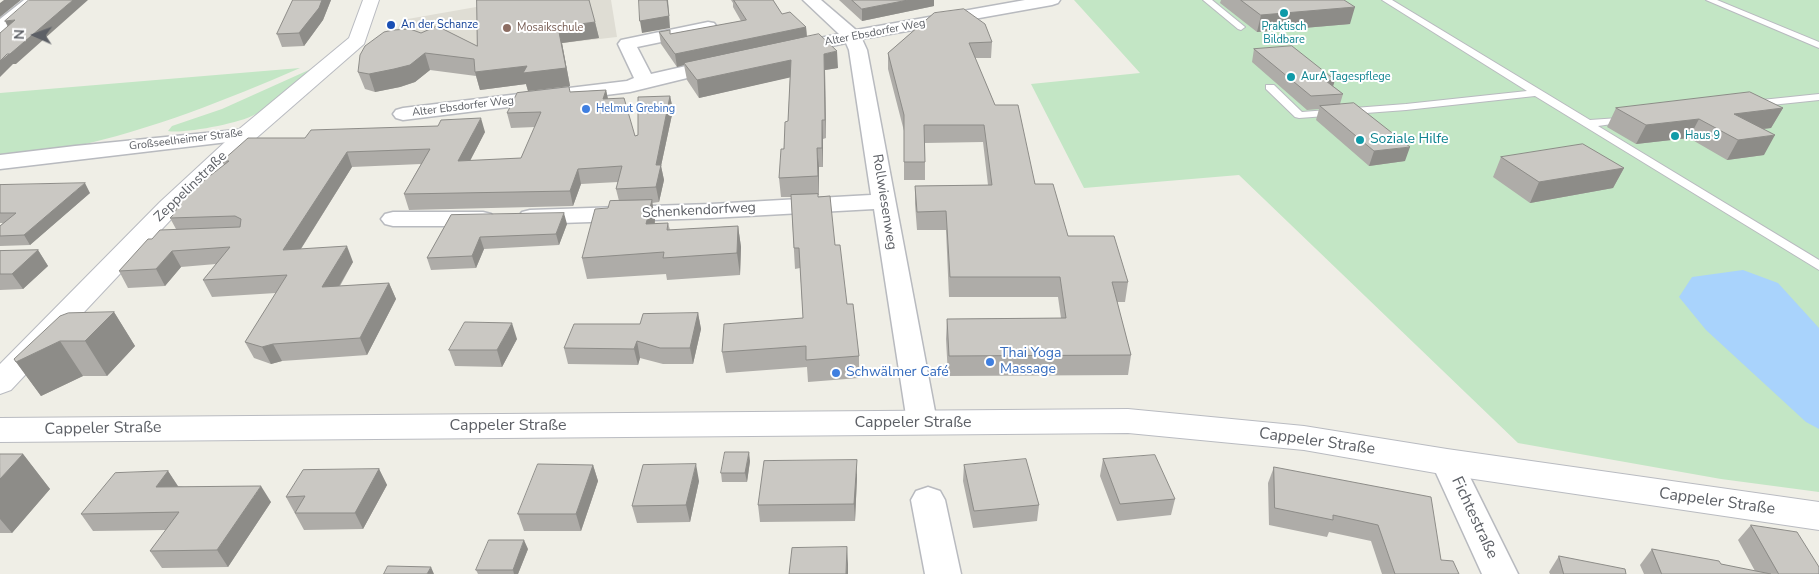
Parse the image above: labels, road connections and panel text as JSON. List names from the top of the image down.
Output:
{
  "streets": {
    "main road": ["Großseelheimer Straße", "Zeppelinstraße", "Cappeler Straße"],
    "street": [
      "Alter Ebsdorfer Weg",
      "Rollwiesenweg",
      "Schenkendorfweg",
      "Fichtestraße"
    ]
  },
  "crossings": [
    ["Alter Ebsdorfer Weg", "Rollwiesenweg"],
    ["Großseelheimer Straße", "Zeppelinstraße"],
    ["Rollwiesenweg", "Schenkendorfweg"],
    ["Rollwiesenweg", "Cappeler Straße"],
    ["Cappeler Straße", "Fichtestraße"]
  ],
  "places": [
    "Praktisch Bildbare",
    "An der Schanze",
    "Mosaikschule",
    "AurA Tagespflege",
    "Helmut Grebing",
    "Haus 9",
    "Soziale Hilfe",
    "Thai Yoga Massage",
    "Schwälmer Café"
  ],
  "north": "left"
}
